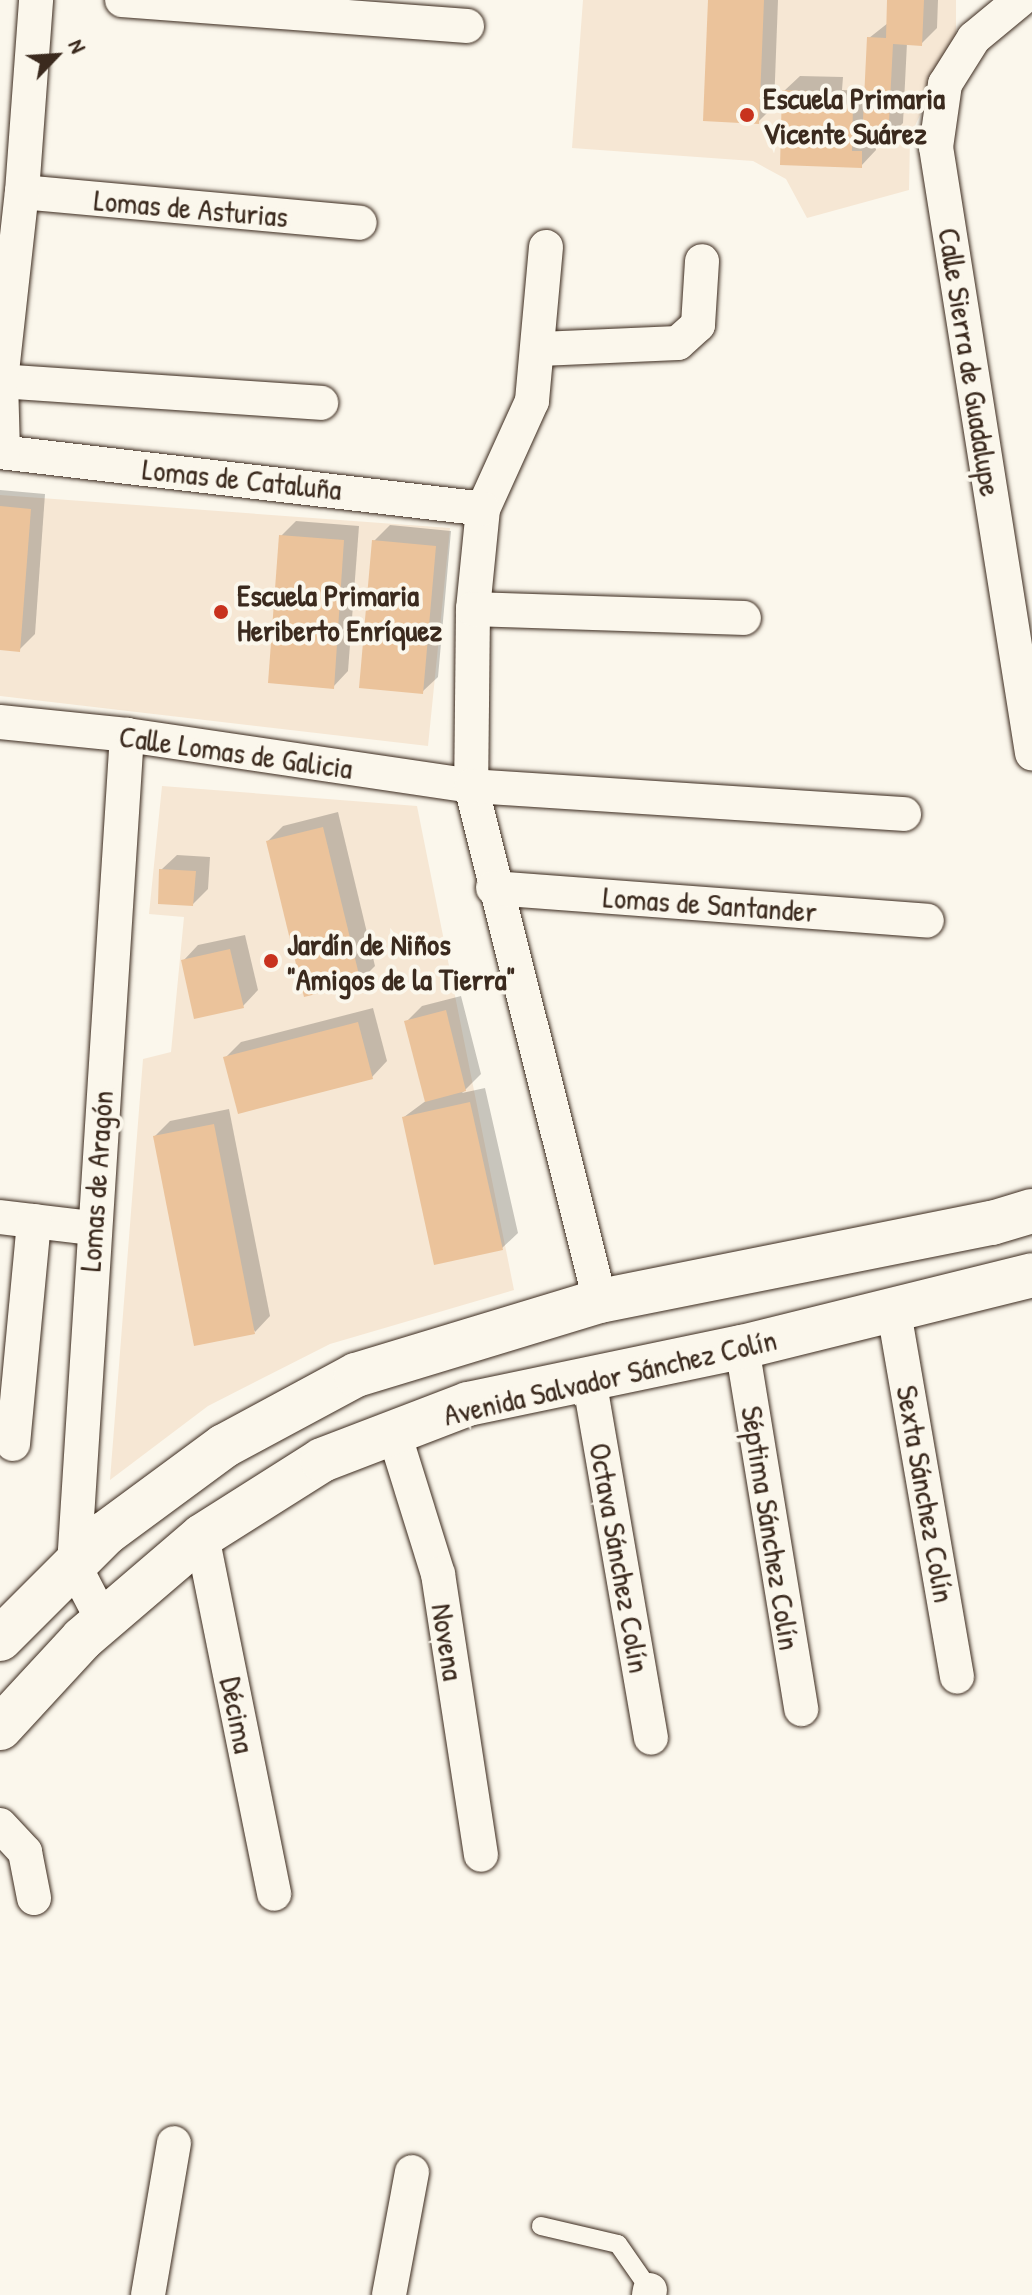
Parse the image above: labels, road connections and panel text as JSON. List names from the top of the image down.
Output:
{
  "streets": {
    "street": [
      "Lomas de Asturias",
      "Calle Sierra de Guadalupe",
      "Lomas de Cataluña",
      "Calle Lomas de Galicia",
      "Lomas de Santander",
      "Lomas de Aragón",
      "Avenida Salvador Sánchez Colín",
      "Sexta Sánchez Colín",
      "Séptima Sánchez Colín",
      "Octava Sánchez Colín",
      "Novena",
      "Décima"
    ]
  },
  "crossings": [
    ["Calle Lomas de Galicia", "Lomas de Aragón"],
    ["Avenida Salvador Sánchez Colín", "Sexta Sánchez Colín"],
    ["Avenida Salvador Sánchez Colín", "Séptima Sánchez Colín"],
    ["Avenida Salvador Sánchez Colín", "Octava Sánchez Colín"],
    ["Avenida Salvador Sánchez Colín", "Novena"],
    ["Avenida Salvador Sánchez Colín", "Décima"]
  ],
  "places": ["Escuela Primaria Vicente Suárez", "Escuela Primaria Heriberto Enríquez", "Jardín de Niños \"Amigos de la Tierra\""],
  "north": "top right"
}
